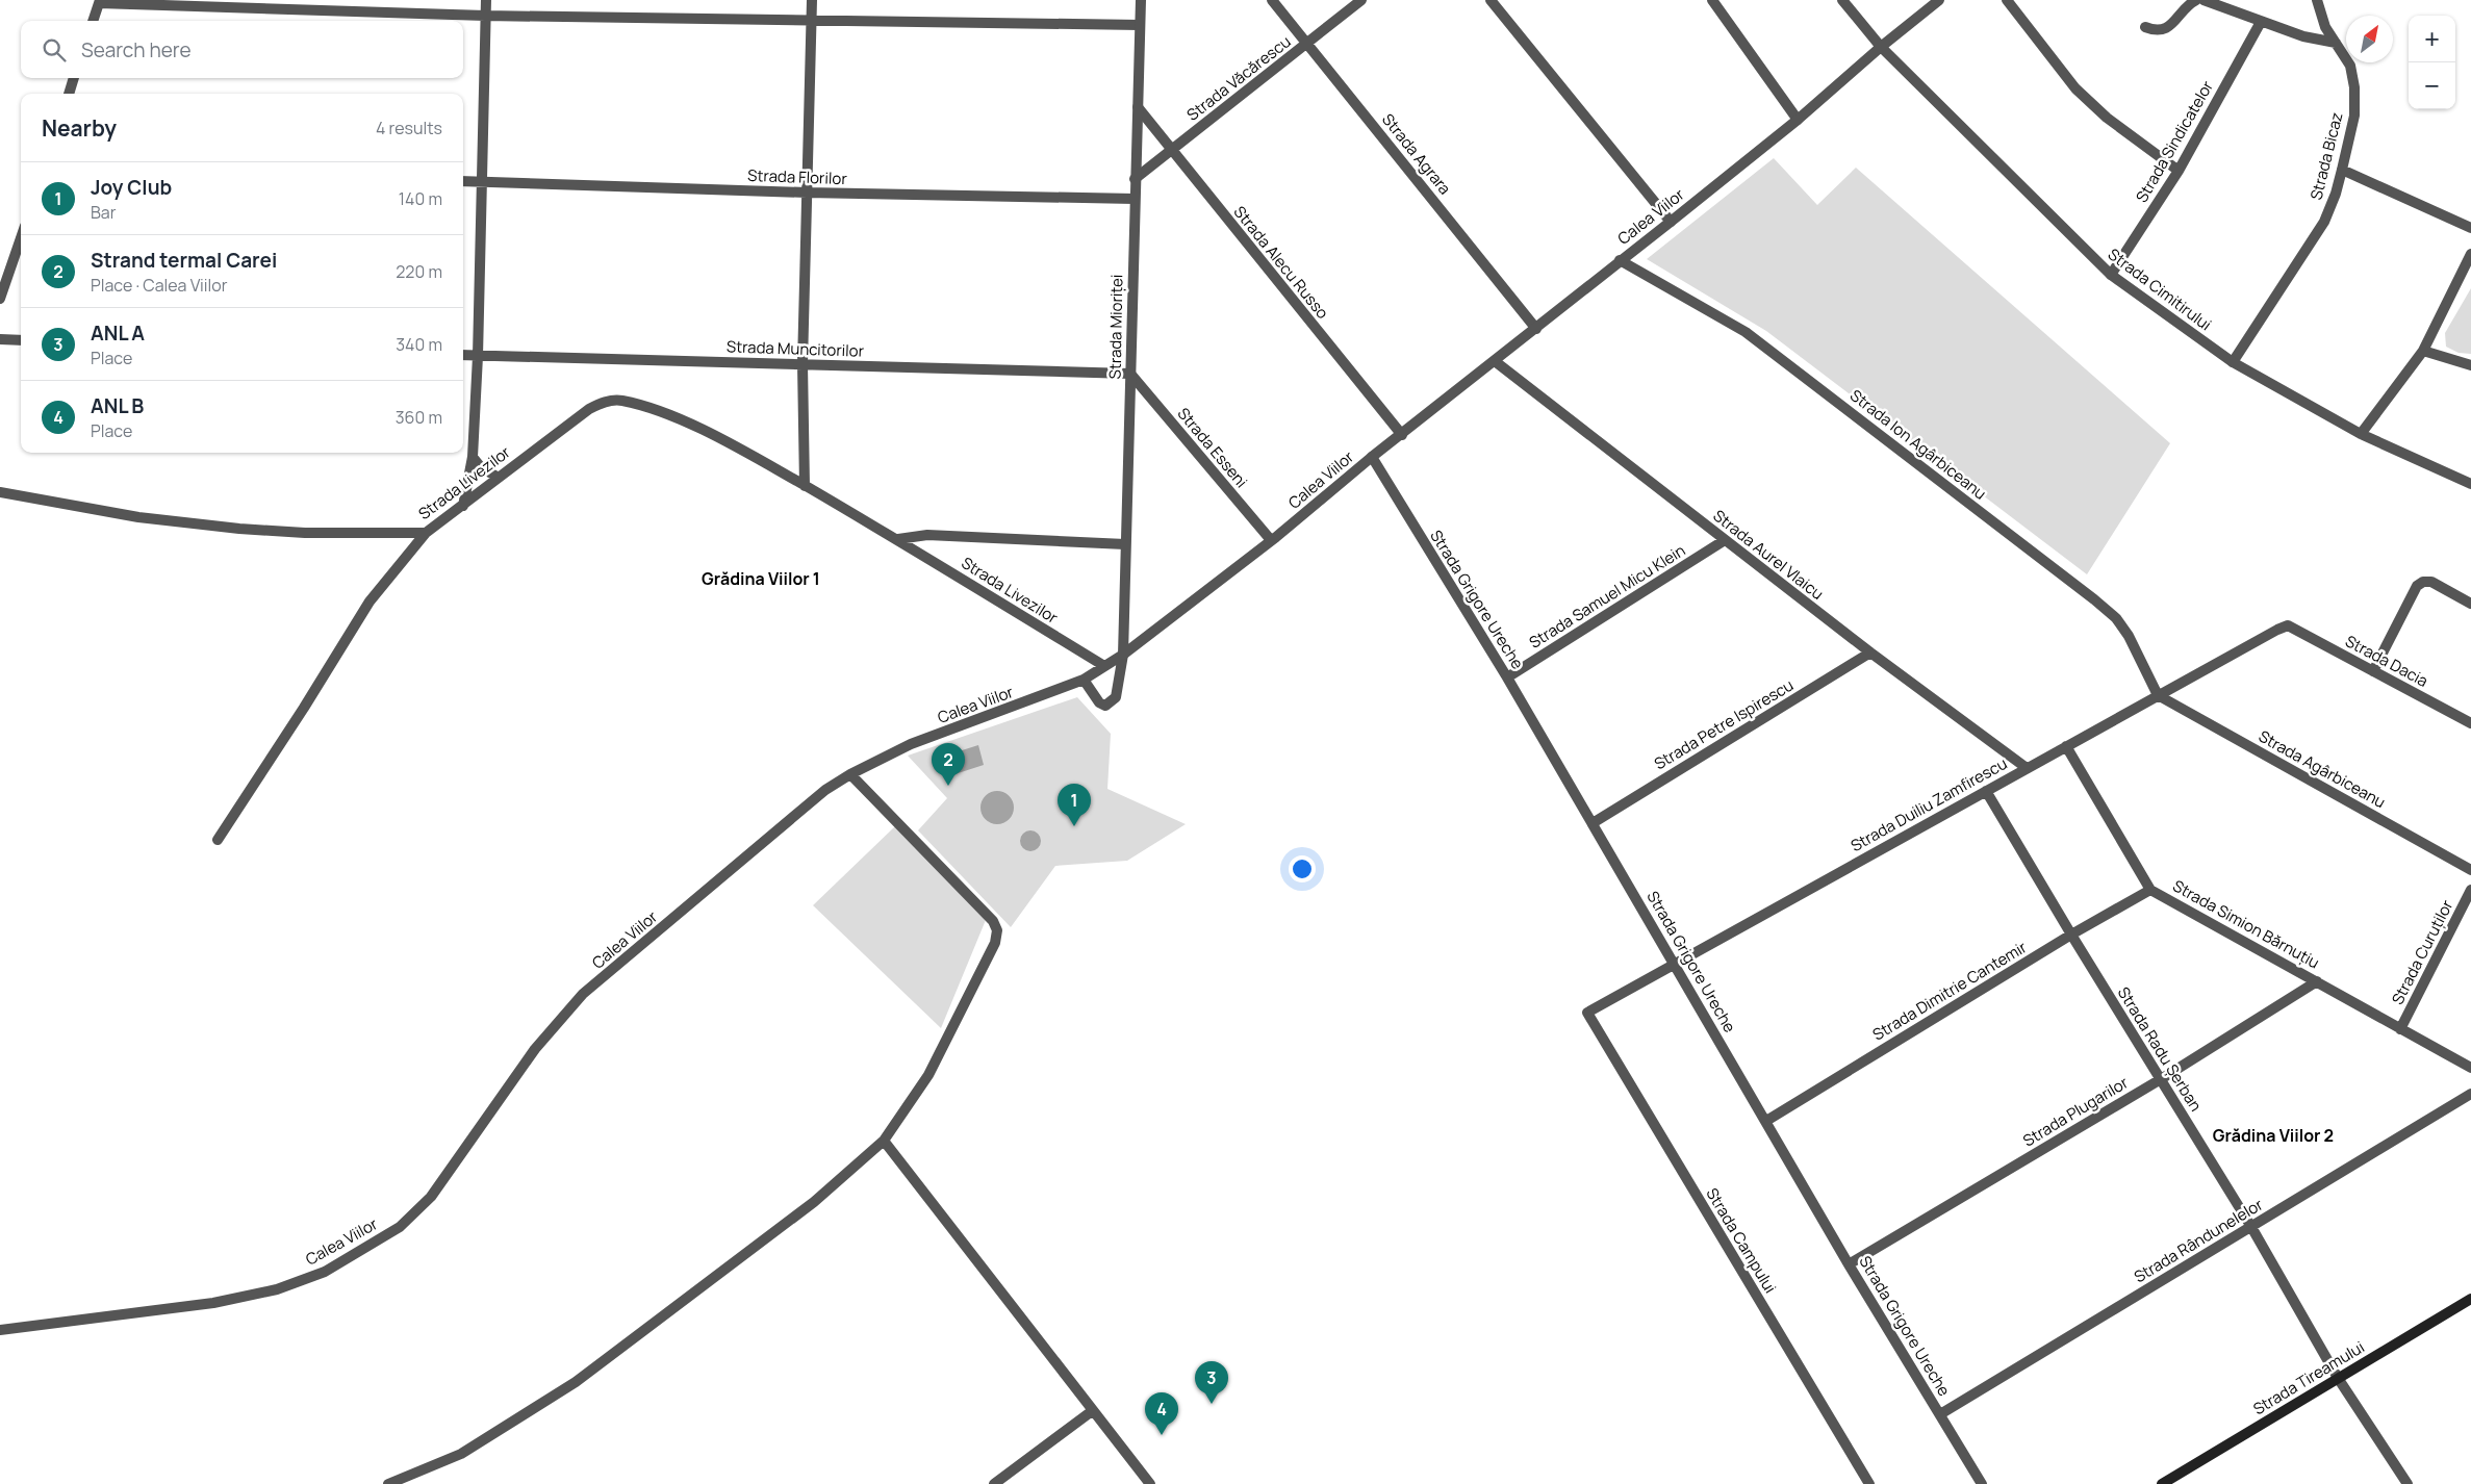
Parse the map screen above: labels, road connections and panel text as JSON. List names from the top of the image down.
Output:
{
  "streets": {
    "main road": ["Strada Tireamului"],
    "street": [
      "Strada Văcărescu",
      "Strada Sindicatelor",
      "Strada Agrara",
      "Strada Bicaz",
      "Strada Florilor",
      "Calea Viilor",
      "Strada Alecu Russo",
      "Strada Cimitirului",
      "Strada Mioriței",
      "Strada Muncitorilor",
      "Strada Ion Agârbiceanu",
      "Strada Esseni",
      "Strada Livezilor",
      "Strada Aurel Vlaicu",
      "Strada Samuel Micu Klein",
      "Strada Grigore Ureche",
      "Strada Dacia",
      "Strada Petre Ispirescu",
      "Strada Agârbiceanu",
      "Strada Duiliu Zamfirescu",
      "Strada Simion Bărnuțiu",
      "Strada Curuților",
      "Strada Dimitrie Cantemir",
      "Strada Radu Șerban",
      "Strada Plugarilor",
      "Strada Campului",
      "Strada Rândunelelor"
    ]
  },
  "crossings": [
    ["Strada Văcărescu", "Strada Agrara"],
    ["Strada Văcărescu", "Strada Alecu Russo"],
    ["Strada Văcărescu", "Strada Mioriței"],
    ["Strada Sindicatelor", "Strada Cimitirului"],
    ["Strada Agrara", "Calea Viilor"],
    ["Strada Bicaz", "Strada Cimitirului"],
    ["Strada Florilor", "Strada Mioriței"],
    ["Calea Viilor", "Strada Alecu Russo"],
    ["Calea Viilor", "Strada Cimitirului"],
    ["Calea Viilor", "Strada Mioriței"],
    ["Calea Viilor", "Strada Ion Agârbiceanu"],
    ["Calea Viilor", "Strada Esseni"],
    ["Calea Viilor", "Strada Livezilor"],
    ["Calea Viilor", "Strada Aurel Vlaicu"],
    ["Calea Viilor", "Strada Grigore Ureche"],
    ["Strada Alecu Russo", "Strada Mioriței"],
    ["Strada Mioriței", "Strada Muncitorilor"],
    ["Strada Mioriței", "Strada Esseni"],
    ["Strada Mioriței", "Strada Livezilor"],
    ["Strada Muncitorilor", "Strada Esseni"],
    ["Strada Ion Agârbiceanu", "Strada Agârbiceanu"],
    ["Strada Ion Agârbiceanu", "Strada Duiliu Zamfirescu"],
    ["Strada Aurel Vlaicu", "Strada Samuel Micu Klein"],
    ["Strada Aurel Vlaicu", "Strada Petre Ispirescu"],
    ["Strada Aurel Vlaicu", "Strada Duiliu Zamfirescu"],
    ["Strada Samuel Micu Klein", "Strada Grigore Ureche"],
    ["Strada Grigore Ureche", "Strada Petre Ispirescu"],
    ["Strada Grigore Ureche", "Strada Duiliu Zamfirescu"],
    ["Strada Grigore Ureche", "Strada Dimitrie Cantemir"],
    ["Strada Grigore Ureche", "Strada Plugarilor"],
    ["Strada Grigore Ureche", "Strada Rândunelelor"],
    ["Strada Dacia", "Strada Duiliu Zamfirescu"],
    ["Strada Agârbiceanu", "Strada Duiliu Zamfirescu"],
    ["Strada Duiliu Zamfirescu", "Strada Simion Bărnuțiu"],
    ["Strada Duiliu Zamfirescu", "Strada Radu Șerban"],
    ["Strada Duiliu Zamfirescu", "Strada Campului"],
    ["Strada Simion Bărnuțiu", "Strada Curuților"],
    ["Strada Simion Bărnuțiu", "Strada Dimitrie Cantemir"],
    ["Strada Simion Bărnuțiu", "Strada Plugarilor"],
    ["Strada Dimitrie Cantemir", "Strada Radu Șerban"],
    ["Strada Radu Șerban", "Strada Plugarilor"],
    ["Strada Radu Șerban", "Strada Rândunelelor"],
    ["Strada Radu Șerban", "Strada Tireamului"]
  ],
  "districts": ["Grădina Viilor 1", "Grădina Viilor 2"],
  "north": "top right",
  "page": {
    "map_buttons": ["+", "−"],
    "search": "Search here",
    "heading": ["Nearby", "4 results"],
    "list": [
      {
        "mark": "1",
        "name": "Joy Club",
        "note": "Bar",
        "value": "140 m"
      },
      {
        "mark": "2",
        "name": "Strand termal Carei",
        "note": "Place · Calea Viilor",
        "value": "220 m"
      },
      {
        "mark": "3",
        "name": "ANL A",
        "note": "Place",
        "value": "340 m"
      },
      {
        "mark": "4",
        "name": "ANL B",
        "note": "Place",
        "value": "360 m"
      }
    ],
    "pins": [
      "2",
      "1",
      "3",
      "4"
    ]
  }
}
